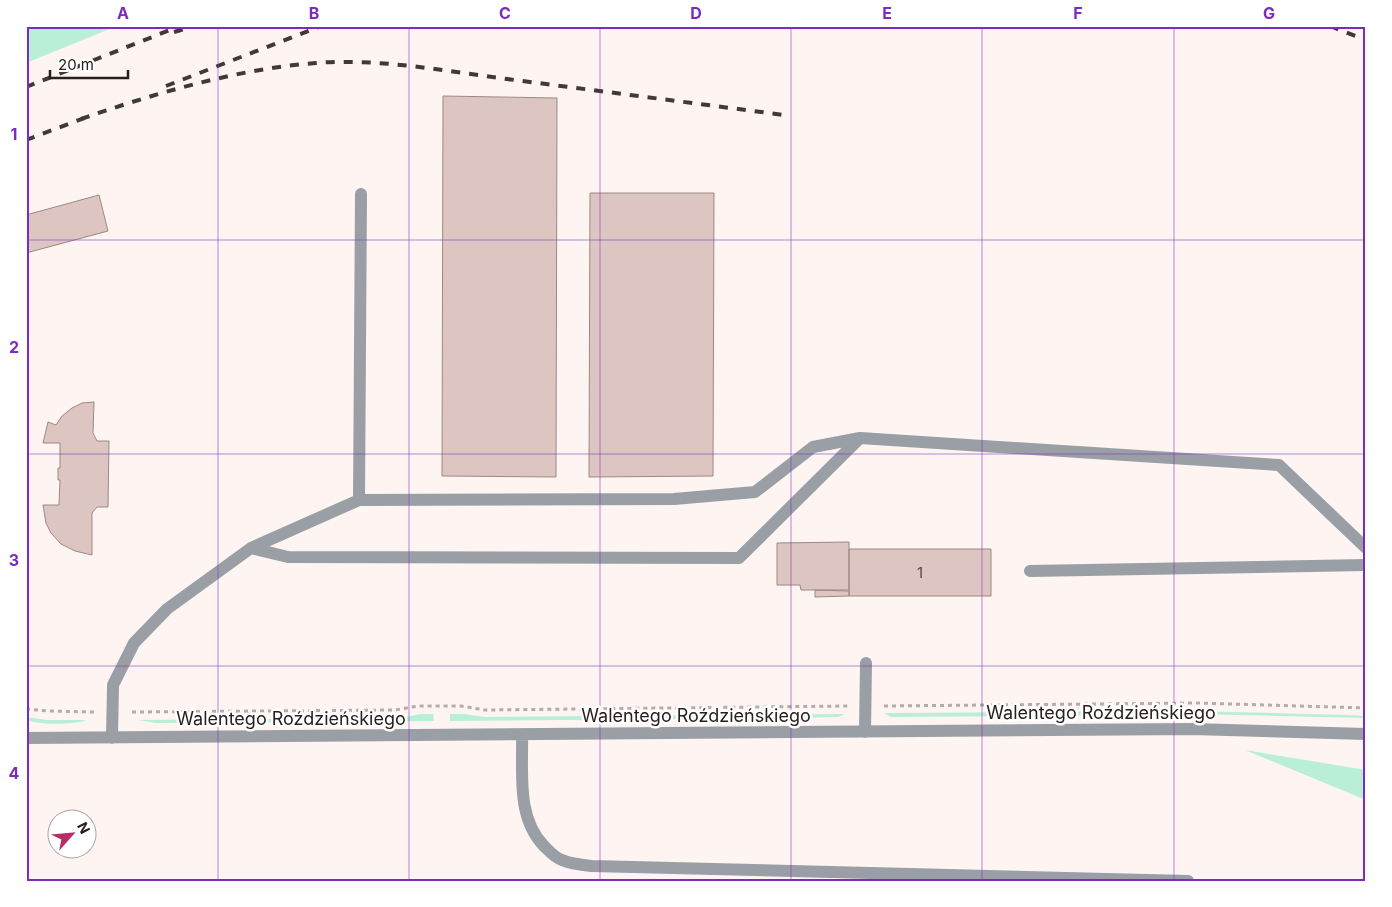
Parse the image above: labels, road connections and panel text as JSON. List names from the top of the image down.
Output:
{
  "streets": {
    "street": ["Walentego Roździeńskiego"]
  },
  "house_numbers": ["1"],
  "scale_bar": "20 m",
  "north": "top right",
  "grid": {
    "columns": [
      "A",
      "B",
      "C",
      "D",
      "E",
      "F",
      "G"
    ],
    "rows": [
      "1",
      "2",
      "3",
      "4"
    ]
  }
}
